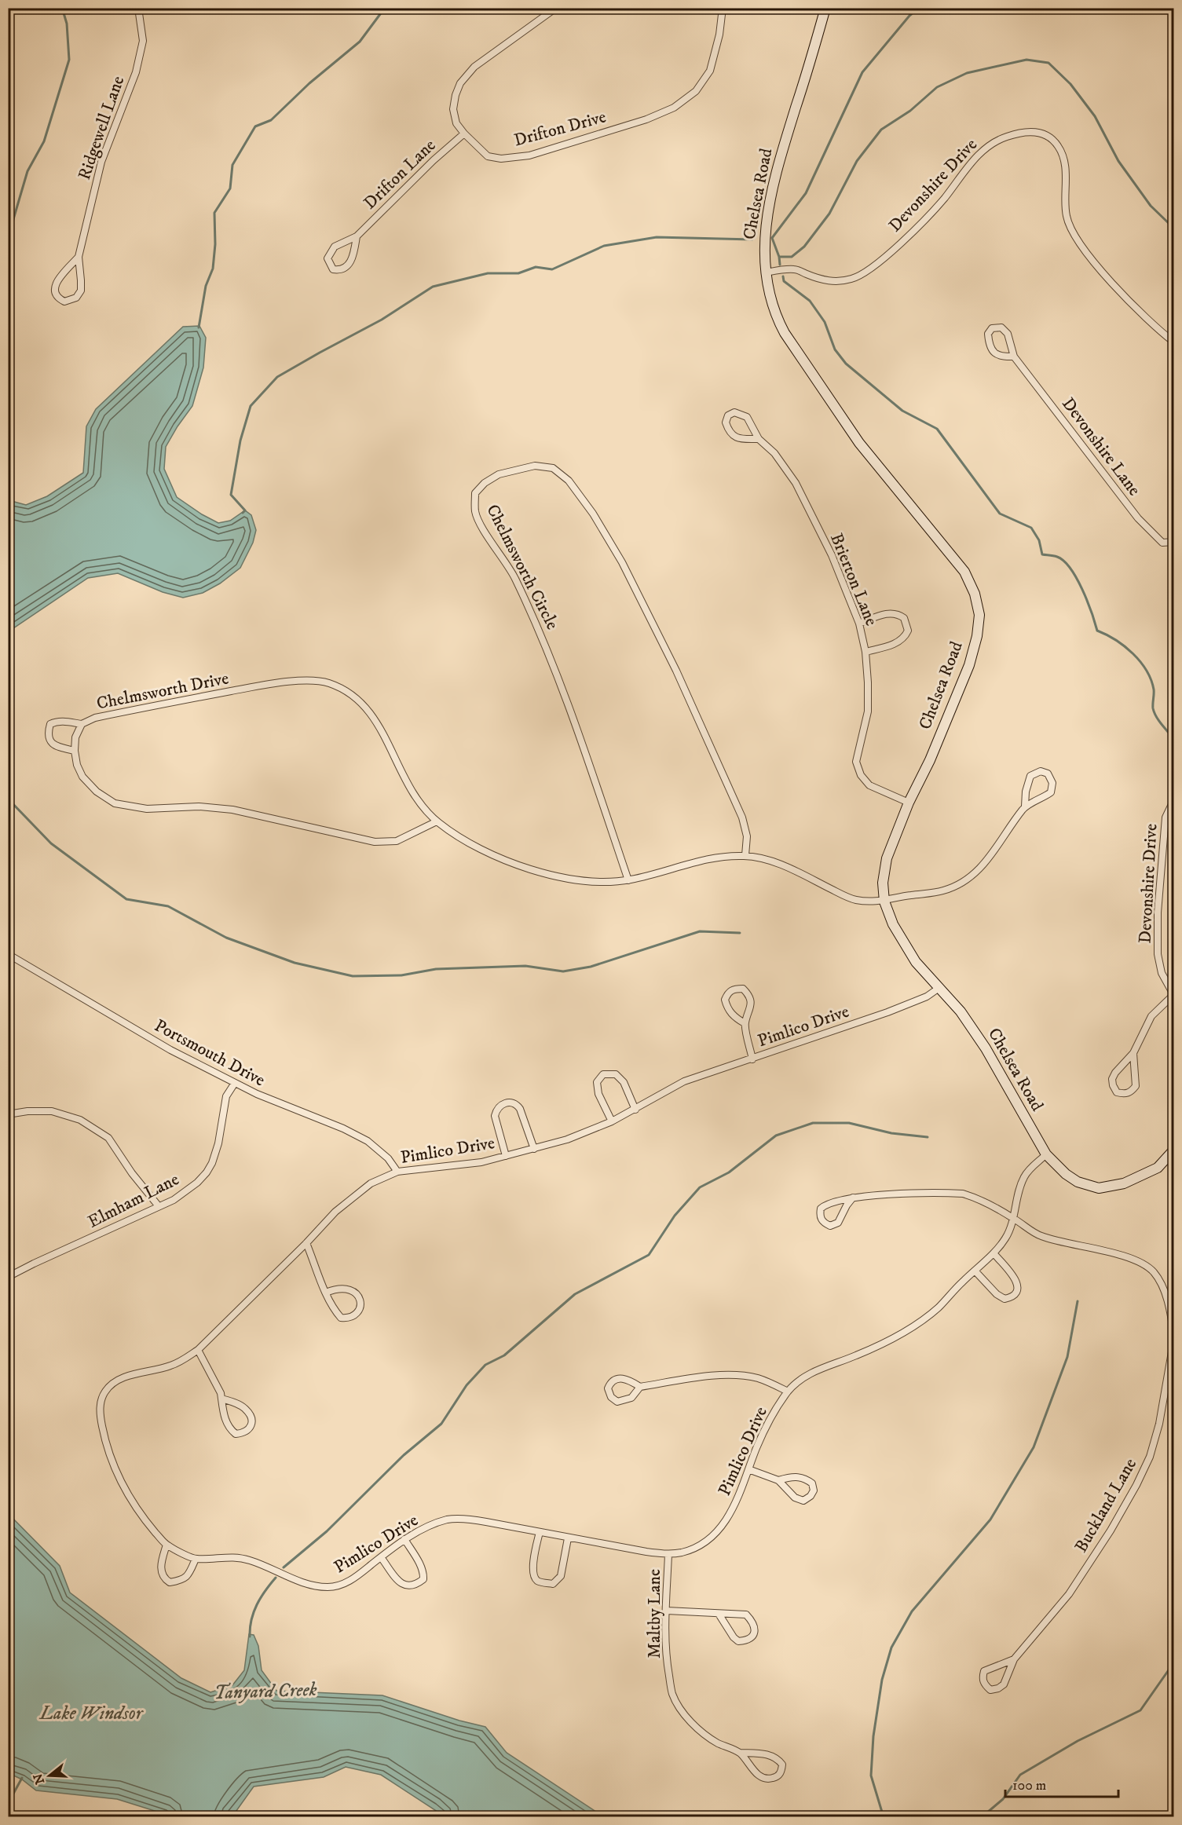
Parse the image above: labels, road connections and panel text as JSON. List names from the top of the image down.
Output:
{
  "streets": {
    "street": [
      "Ridgewell Lane",
      "Drifton Drive",
      "Drifton Lane",
      "Devonshire Drive",
      "Chelsea Road",
      "Devonshire Lane",
      "Chelmsworth Circle",
      "Brierton Lane",
      "Chelmsworth Drive",
      "Pimlico Drive",
      "Portsmouth Drive",
      "Elmham Lane",
      "Buckland Lane",
      "Maltby Lane"
    ]
  },
  "crossings": [
    ["Drifton Drive", "Drifton Lane"],
    ["Devonshire Drive", "Chelsea Road"],
    ["Chelsea Road", "Brierton Lane"],
    ["Chelsea Road", "Chelmsworth Drive"],
    ["Chelsea Road", "Pimlico Drive"],
    ["Chelmsworth Circle", "Chelmsworth Drive"],
    ["Pimlico Drive", "Portsmouth Drive"],
    ["Pimlico Drive", "Maltby Lane"],
    ["Portsmouth Drive", "Elmham Lane"]
  ],
  "water": ["Tanyard Creek", "Lake Windsor"],
  "scale_bar": "100 m",
  "north": "left"
}
